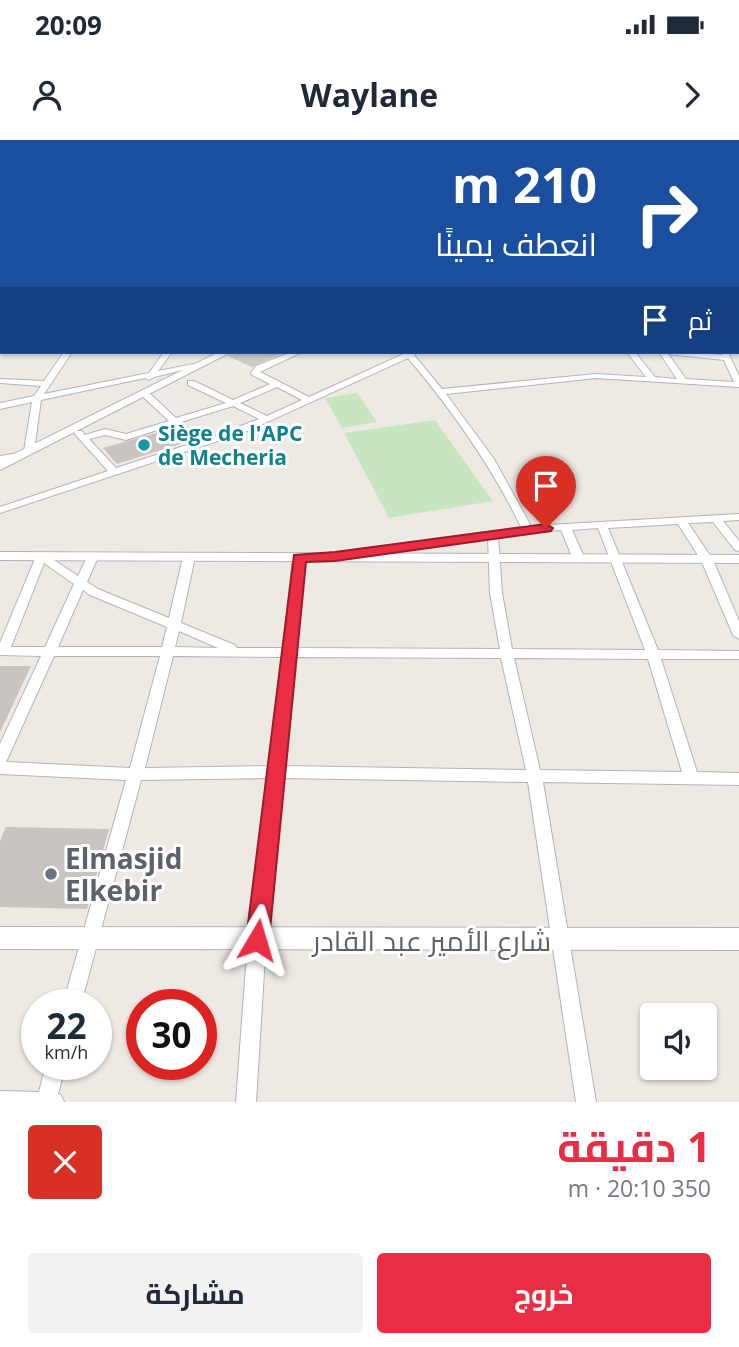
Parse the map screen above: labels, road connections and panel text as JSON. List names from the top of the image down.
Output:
{
  "streets": {
    "main road": ["شارع الأمير عبد القادر"]
  },
  "places": ["Siège de l'APC de Mecheria", "Elmasjid Elkebir"],
  "page": {
    "status": "20:09",
    "header": "Waylane",
    "turn": ["210 m", "انعطف يمينًا"],
    "then": "ثم",
    "speed": "22 km/h",
    "limit": "30",
    "heading": ["1 دقيقة", "350 m · 20:10"],
    "buttons": ["خروج", "مشاركة"]
  }
}
